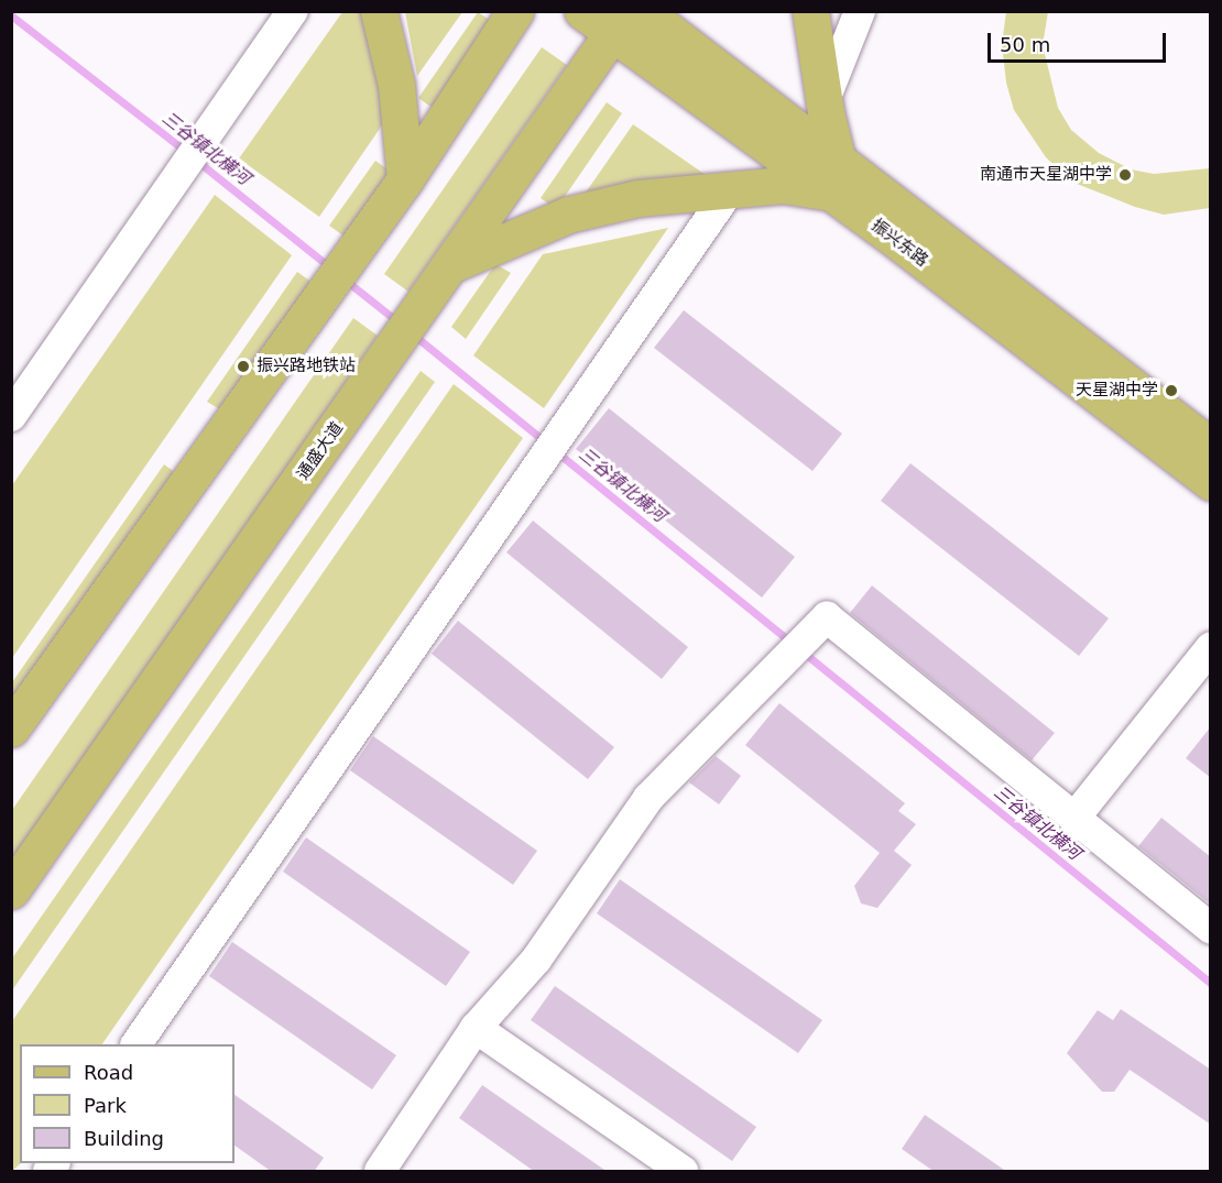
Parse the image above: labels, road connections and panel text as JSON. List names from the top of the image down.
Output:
{
  "streets": {
    "main road": ["振兴东路", "通盛大道"]
  },
  "crossings": [
    ["振兴东路", "通盛大道"]
  ],
  "water": ["三谷镇北横河"],
  "places": ["南通市天星湖中学", "振兴路地铁站", "天星湖中学"],
  "legend": ["Road", "Park", "Building"],
  "scale_bar": "50 m"
}
